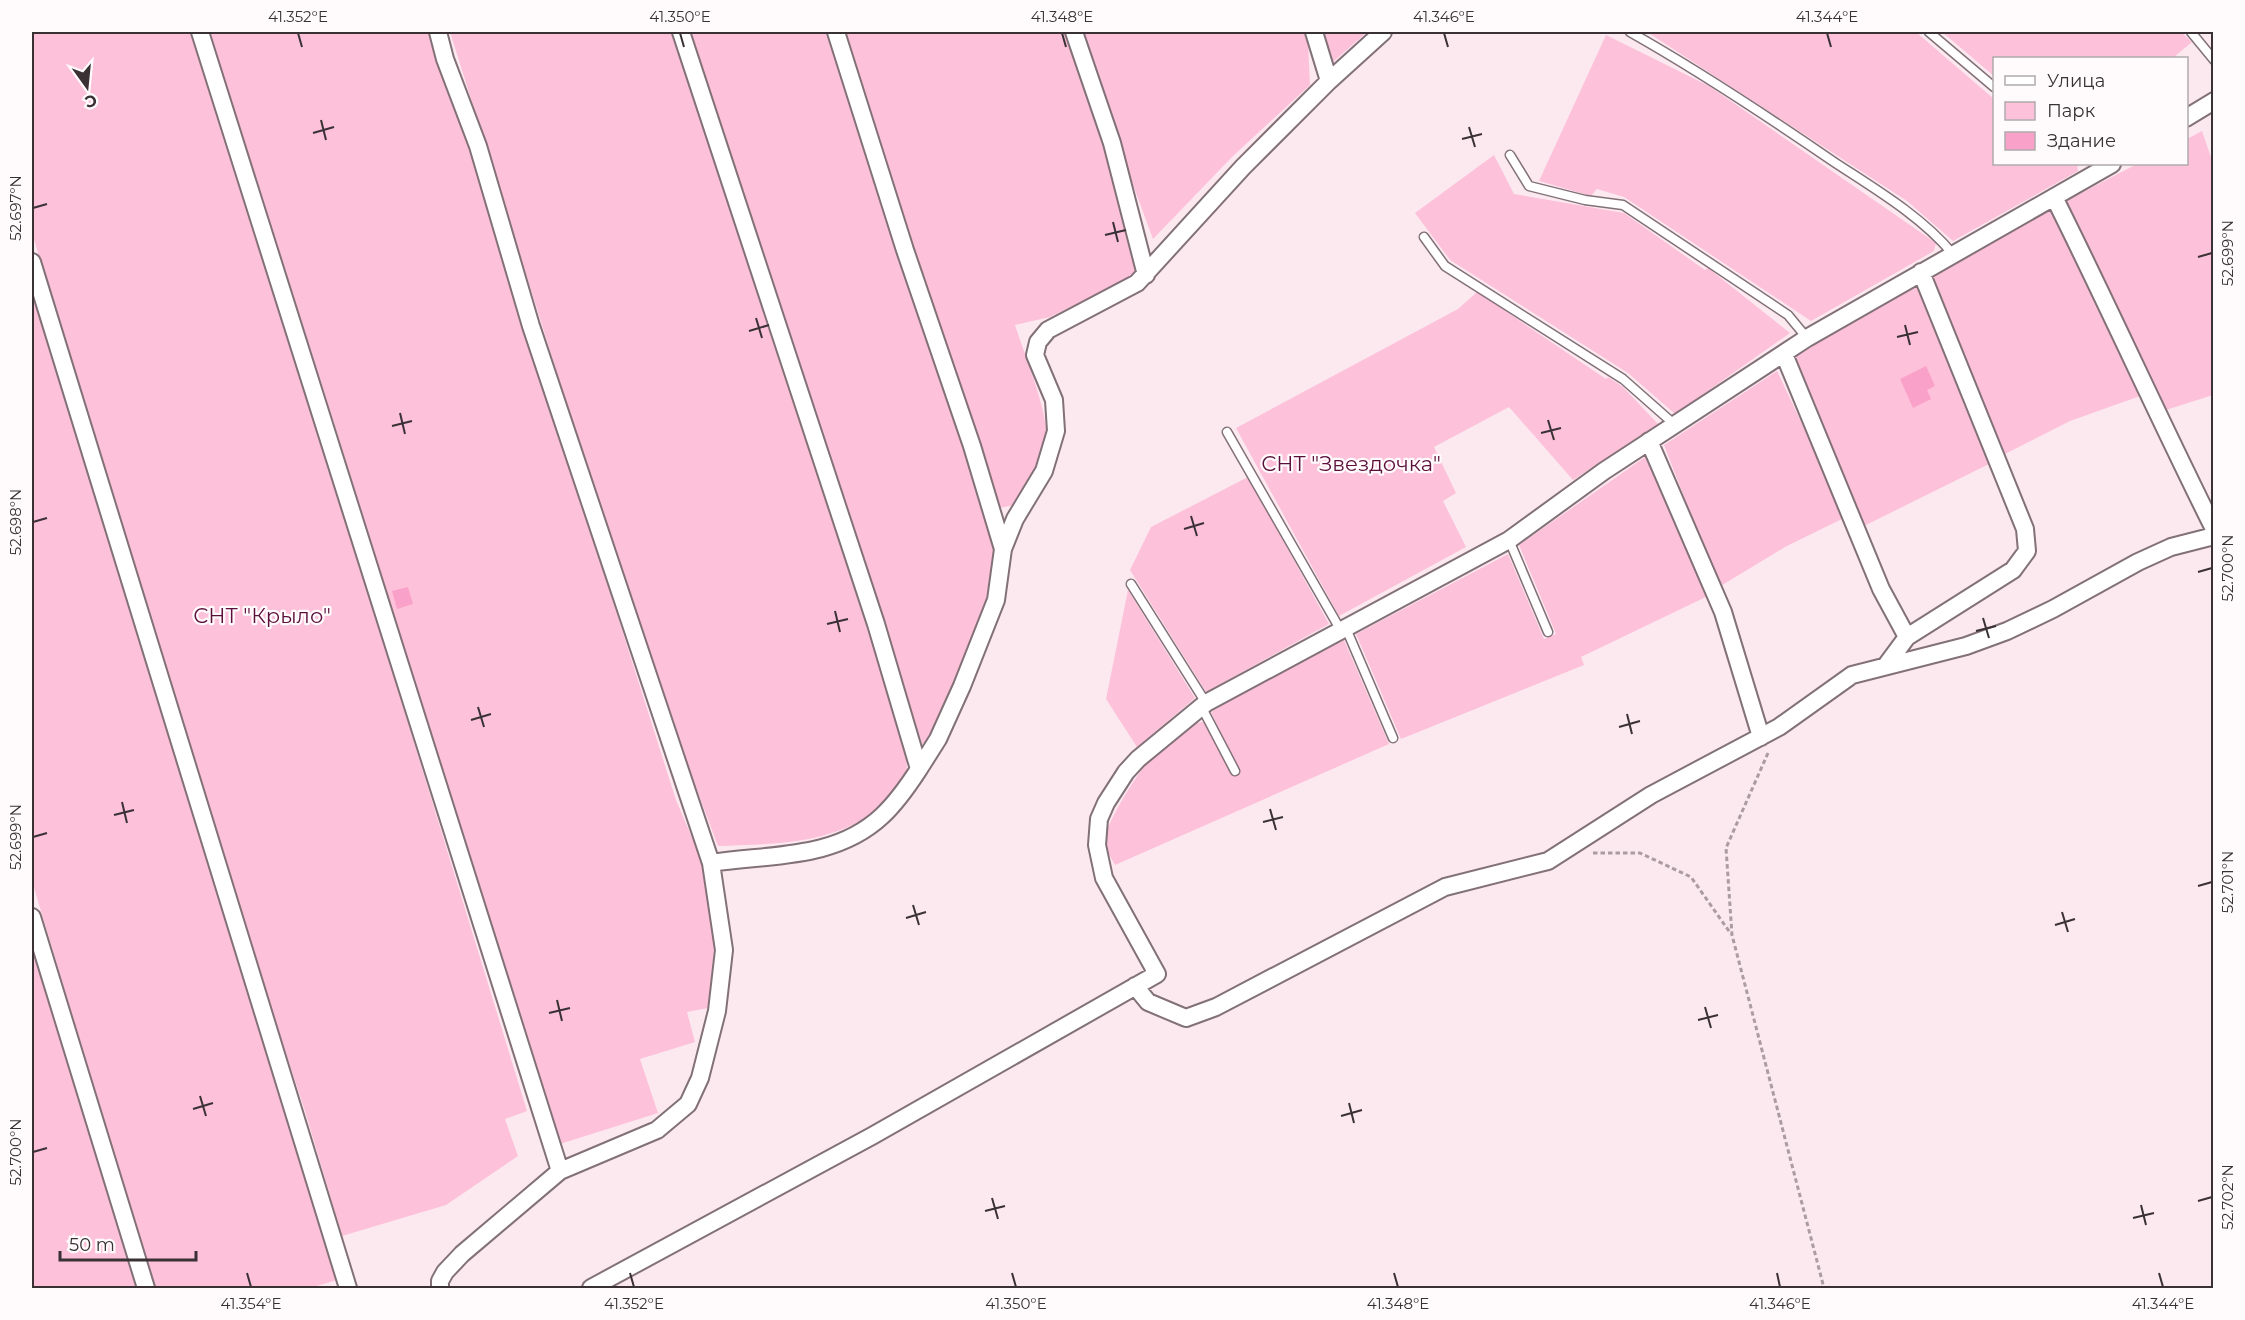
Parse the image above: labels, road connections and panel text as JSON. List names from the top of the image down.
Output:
{
  "parks": ["СНТ \"Звездочка\"", "СНТ \"Крыло\""],
  "legend": ["Улица", "Парк", "Здание"],
  "scale_bar": "50 m",
  "north": "bottom",
  "coordinates": [
    "41.352°E",
    "41.350°E",
    "41.348°E",
    "41.346°E",
    "41.344°E",
    "52.697°N",
    "52.699°N",
    "52.698°N",
    "52.700°N",
    "52.701°N",
    "52.702°N",
    "41.354°E"
  ]
}
